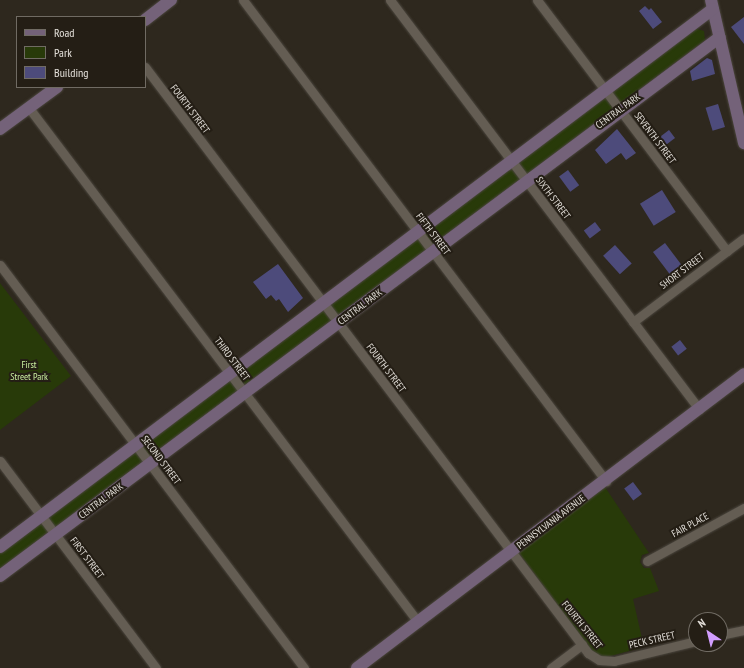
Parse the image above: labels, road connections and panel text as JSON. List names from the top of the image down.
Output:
{
  "streets": {
    "main road": ["CENTRAL PARK", "PENNSYLVANIA AVENUE"],
    "street": [
      "FOURTH STREET",
      "SEVENTH STREET",
      "SIXTH STREET",
      "FIFTH STREET",
      "SHORT STREET",
      "THIRD STREET",
      "SECOND STREET",
      "FAIR PLACE",
      "FIRST STREET",
      "PECK STREET"
    ]
  },
  "crossings": [
    ["FOURTH STREET", "CENTRAL PARK"],
    ["FOURTH STREET", "PENNSYLVANIA AVENUE"],
    ["FOURTH STREET", "PECK STREET"],
    ["CENTRAL PARK", "SEVENTH STREET"],
    ["CENTRAL PARK", "SIXTH STREET"],
    ["CENTRAL PARK", "FIFTH STREET"],
    ["CENTRAL PARK", "THIRD STREET"],
    ["CENTRAL PARK", "SECOND STREET"],
    ["CENTRAL PARK", "FIRST STREET"],
    ["SEVENTH STREET", "SHORT STREET"],
    ["SIXTH STREET", "SHORT STREET"],
    ["SIXTH STREET", "PENNSYLVANIA AVENUE"],
    ["FIFTH STREET", "PENNSYLVANIA AVENUE"],
    ["THIRD STREET", "PENNSYLVANIA AVENUE"]
  ],
  "parks": ["First Street Park"],
  "legend": ["Road", "Park", "Building"],
  "north": "top left"
}
